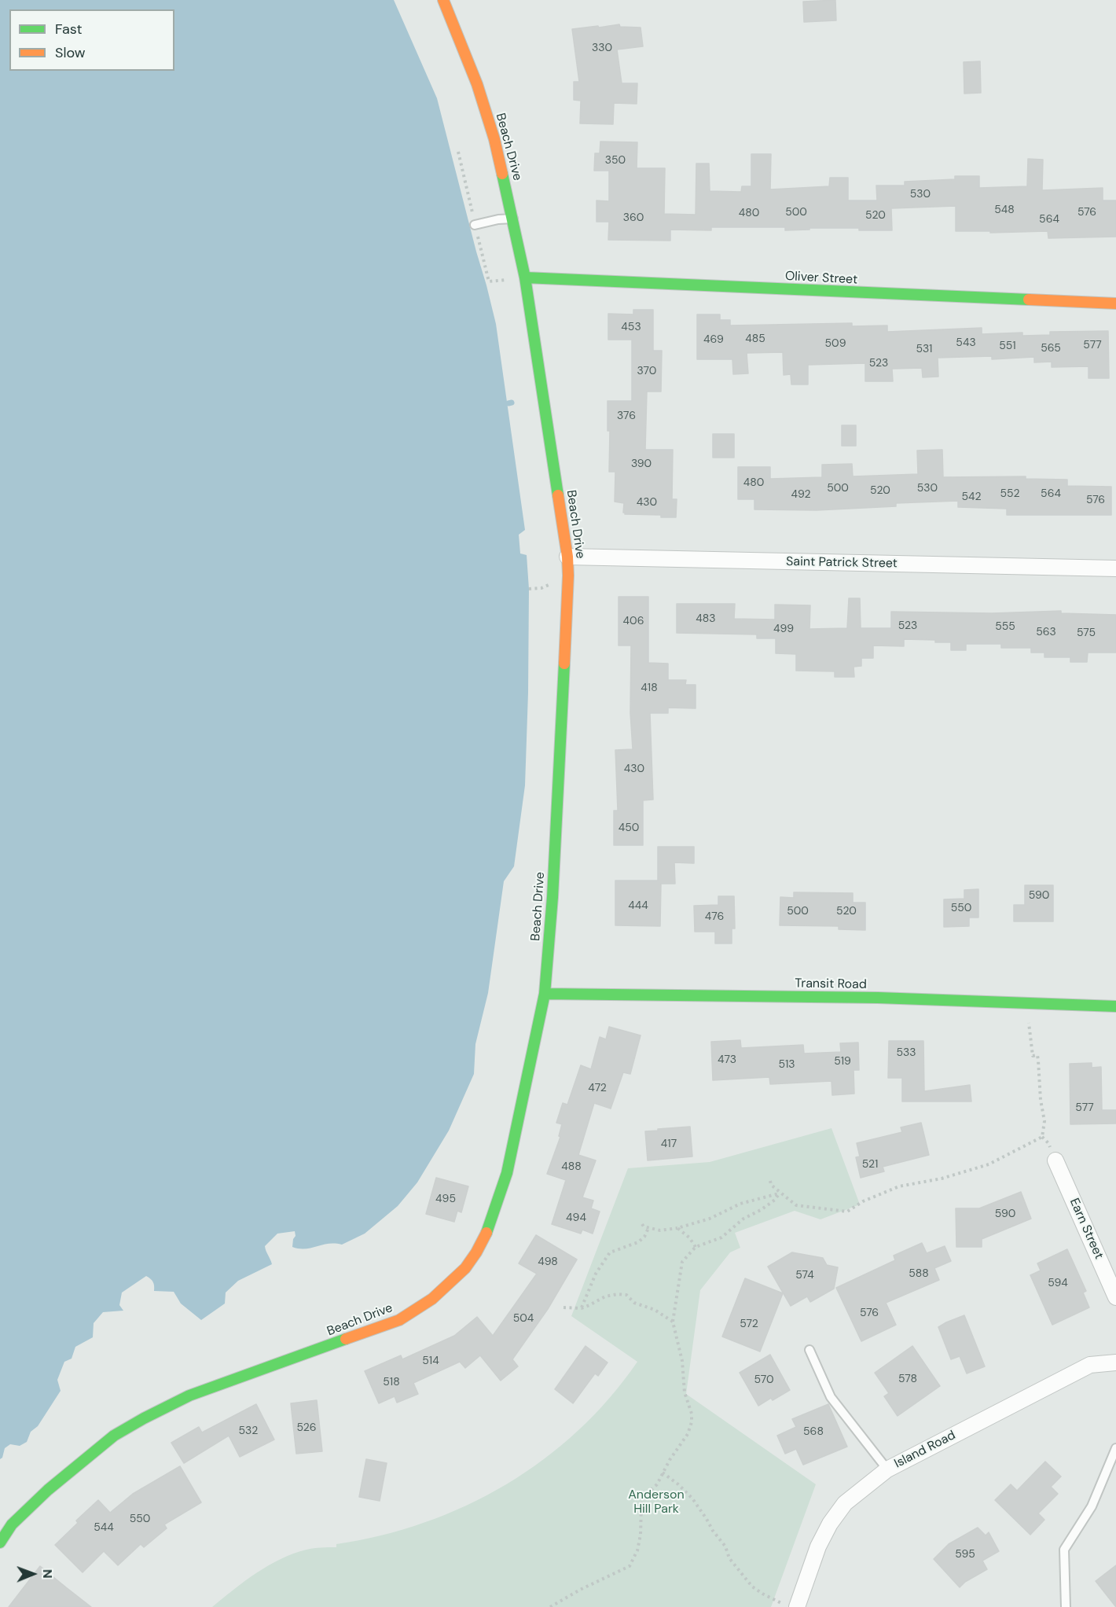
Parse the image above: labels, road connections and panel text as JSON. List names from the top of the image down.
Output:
{
  "streets": {
    "main road": ["Beach Drive", "Oliver Street", "Transit Road"],
    "street": ["Saint Patrick Street", "Earn Street", "Island Road"]
  },
  "crossings": [
    ["Beach Drive", "Oliver Street"],
    ["Beach Drive", "Saint Patrick Street"],
    ["Beach Drive", "Transit Road"]
  ],
  "parks": ["Anderson Hill Park"],
  "house_numbers": [
    "330",
    "350",
    "530",
    "548",
    "500",
    "576",
    "480",
    "520",
    "360",
    "564",
    "453",
    "485",
    "469",
    "543",
    "509",
    "577",
    "551",
    "565",
    "531",
    "523",
    "370",
    "376",
    "390",
    "480",
    "500",
    "530",
    "520",
    "552",
    "564",
    "492",
    "542",
    "576",
    "430",
    "483",
    "406",
    "523",
    "555",
    "499",
    "563",
    "575",
    "418",
    "430",
    "450",
    "590",
    "444",
    "550",
    "500",
    "520",
    "476",
    "533",
    "473",
    "519",
    "513",
    "472",
    "577",
    "417",
    "521",
    "488",
    "495",
    "590",
    "494",
    "498",
    "588",
    "574",
    "594",
    "576",
    "504",
    "572",
    "514",
    "578",
    "570",
    "518",
    "526",
    "532",
    "568",
    "550",
    "544",
    "595"
  ],
  "legend": ["Fast", "Slow"],
  "north": "right"
}
